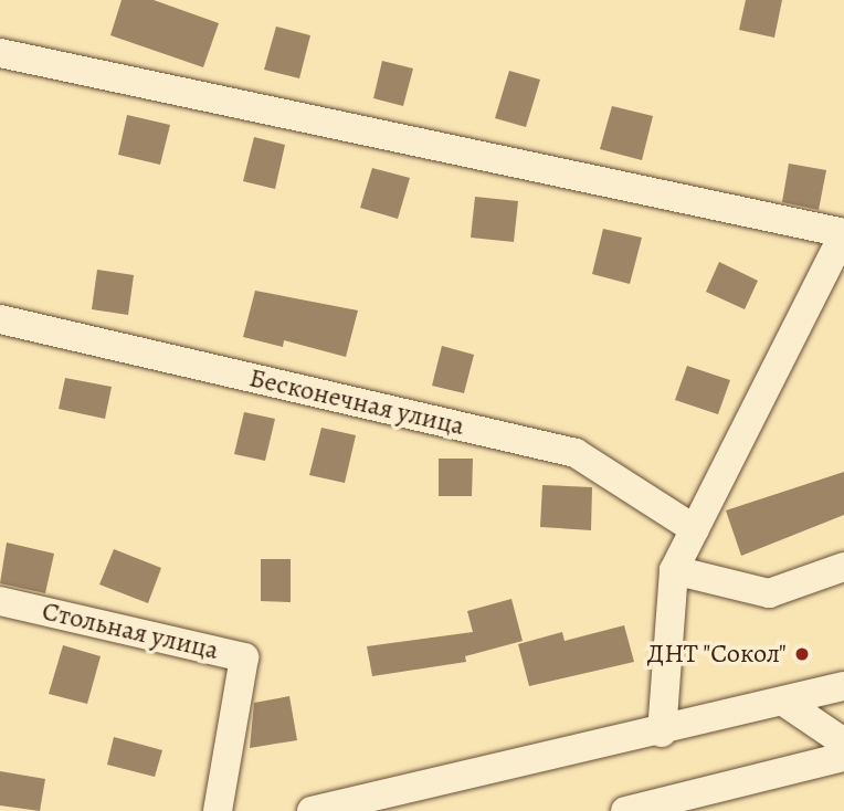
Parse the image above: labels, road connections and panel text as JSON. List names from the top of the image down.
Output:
{
  "streets": {
    "street": ["Бесконечная улица", "Стольная улица"]
  },
  "places": ["ДНТ \"Сокол\""]
}
